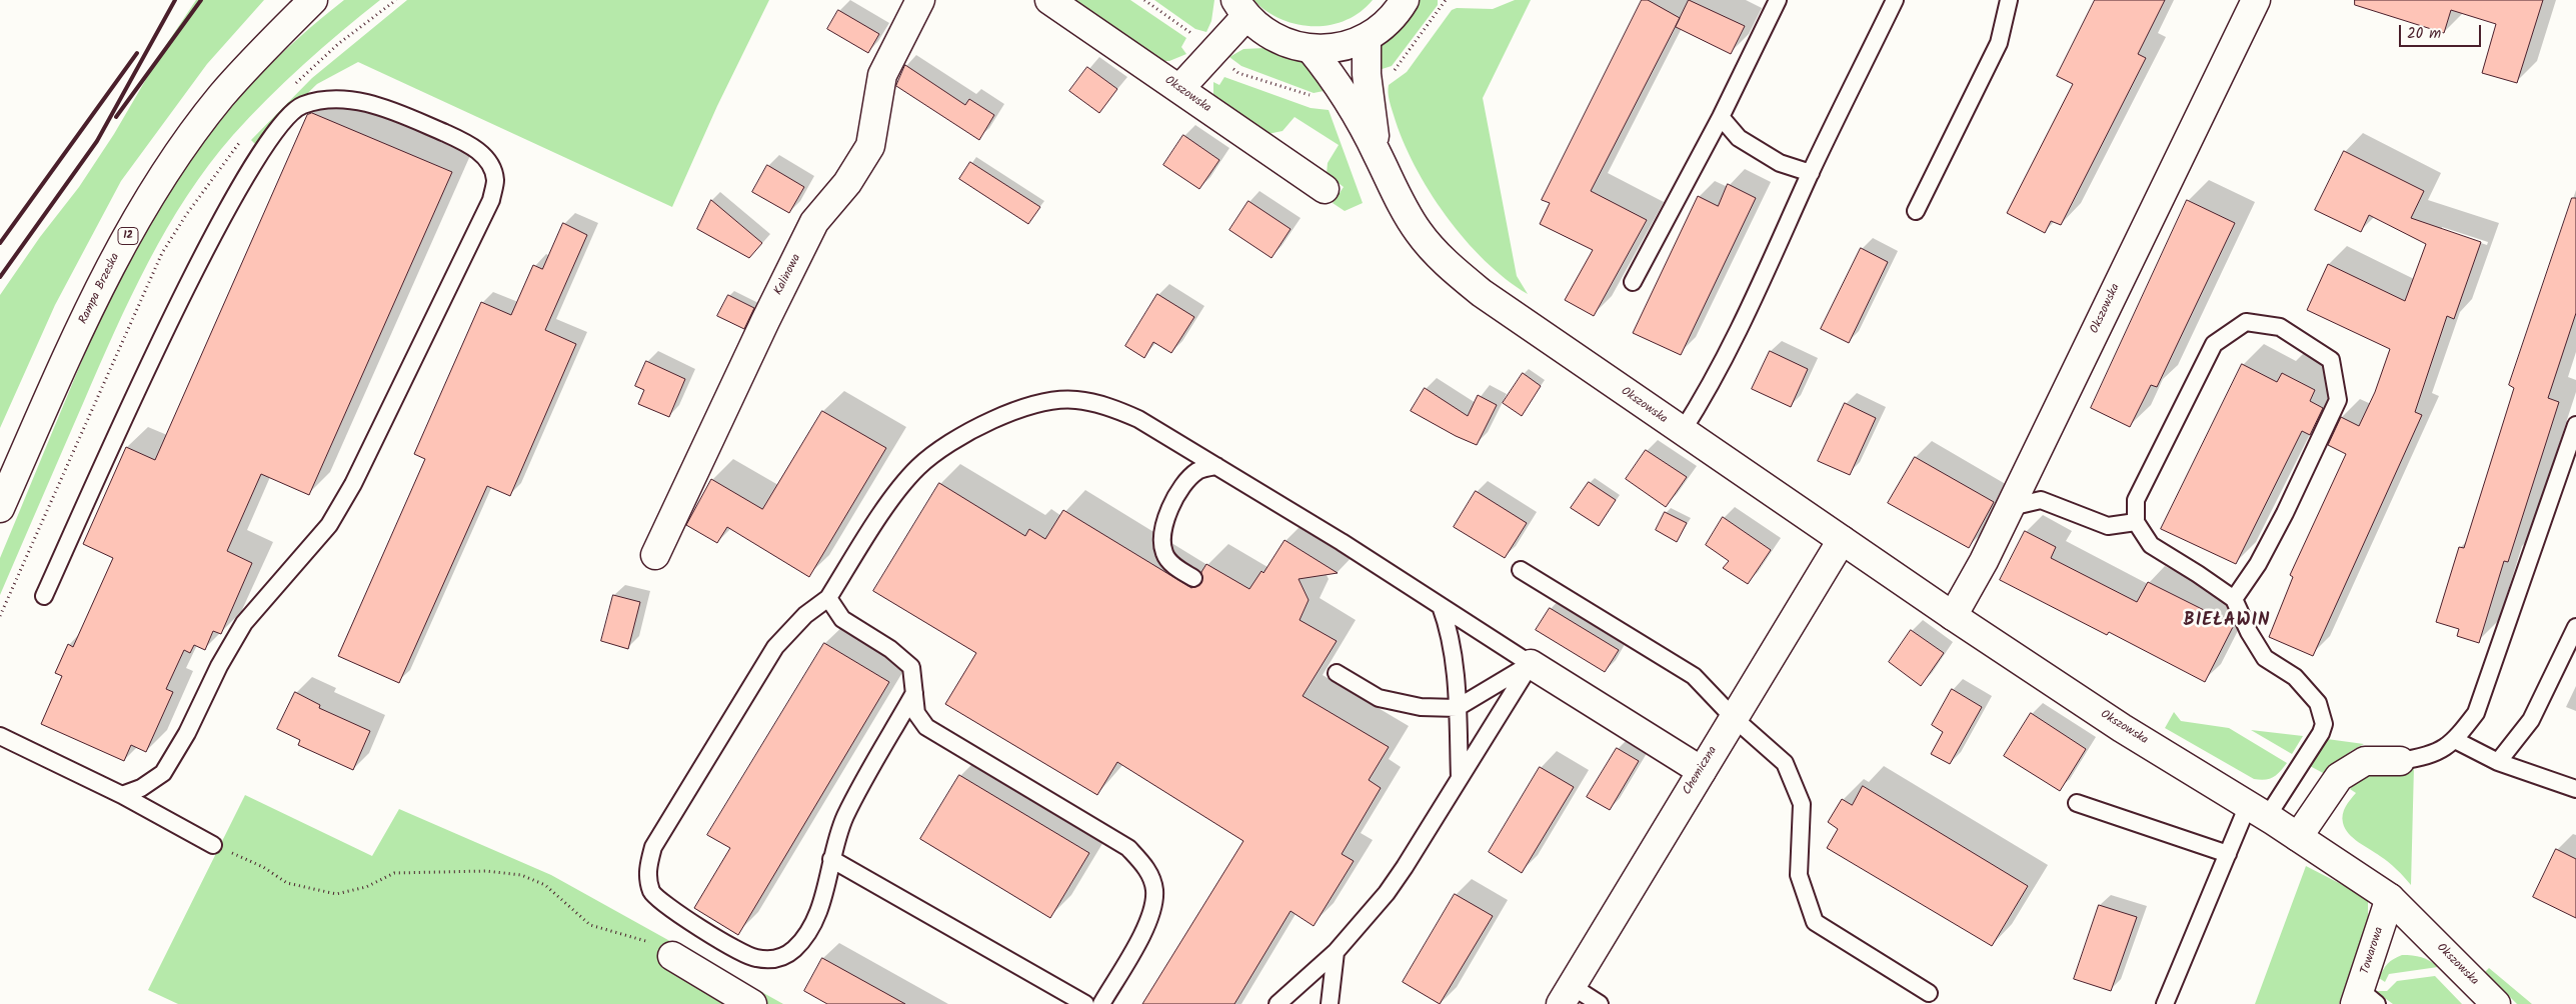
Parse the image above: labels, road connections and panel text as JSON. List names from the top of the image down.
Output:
{
  "streets": {
    "main road": [
      "Okszowska",
      "12",
      "Kalinowa",
      "Rampa Brzeska",
      "Chemiczna",
      "Towarowa"
    ]
  },
  "crossings": [
    ["Okszowska", "Chemiczna"],
    ["Okszowska", "Towarowa"]
  ],
  "districts": ["BIEŁAWIN"],
  "scale_bar": "20 m"
}
